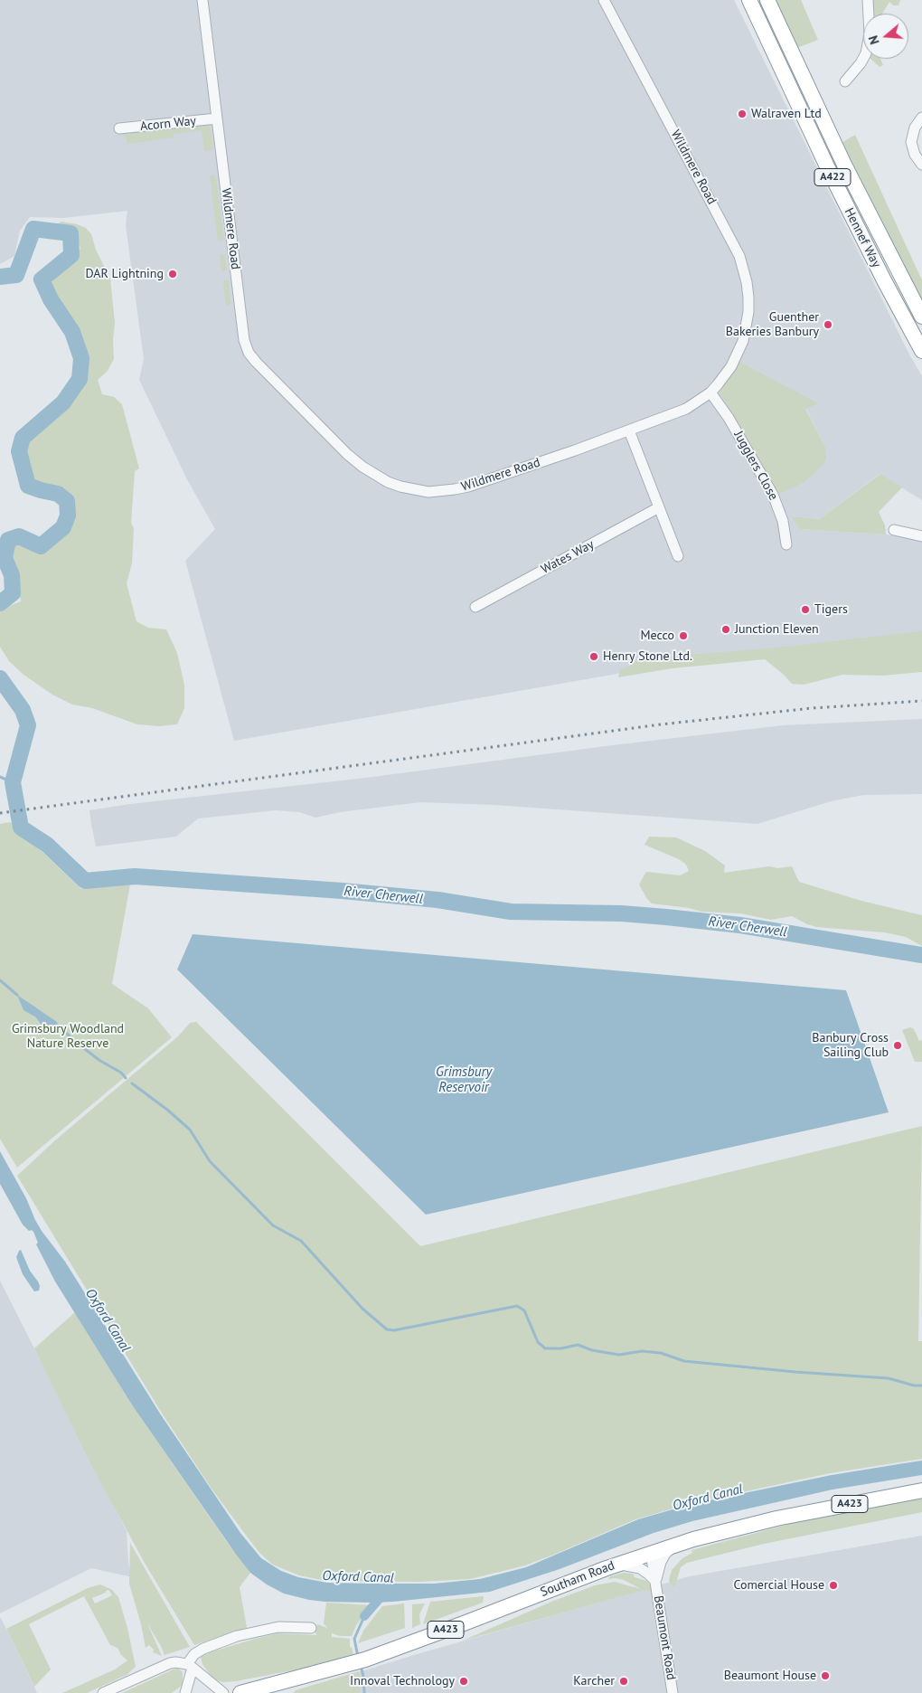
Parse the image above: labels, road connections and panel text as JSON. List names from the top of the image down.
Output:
{
  "streets": {
    "highway": [
      "A422",
      "Hennef Way",
      "A423",
      "Southam Road"
    ],
    "street": [
      "Acorn Way",
      "Wildmere Road",
      "Jugglers Close",
      "Wates Way",
      "Beaumont Road"
    ]
  },
  "crossings": [
    ["Acorn Way", "Wildmere Road"],
    ["Wildmere Road", "Jugglers Close"],
    ["Southam Road", "Beaumont Road"]
  ],
  "water": ["River Cherwell", "Grimsbury Reservoir", "Oxford Canal"],
  "parks": ["Grimsbury Woodland Nature Reserve"],
  "places": [
    "Walraven Ltd",
    "DAR Lightning",
    "Guenther Bakeries Banbury",
    "Tigers",
    "Junction Eleven",
    "Mecco",
    "Henry Stone Ltd.",
    "Banbury Cross Sailing Club",
    "Comercial House",
    "Beaumont House",
    "Innoval Technology",
    "Karcher"
  ],
  "north": "left"
}
